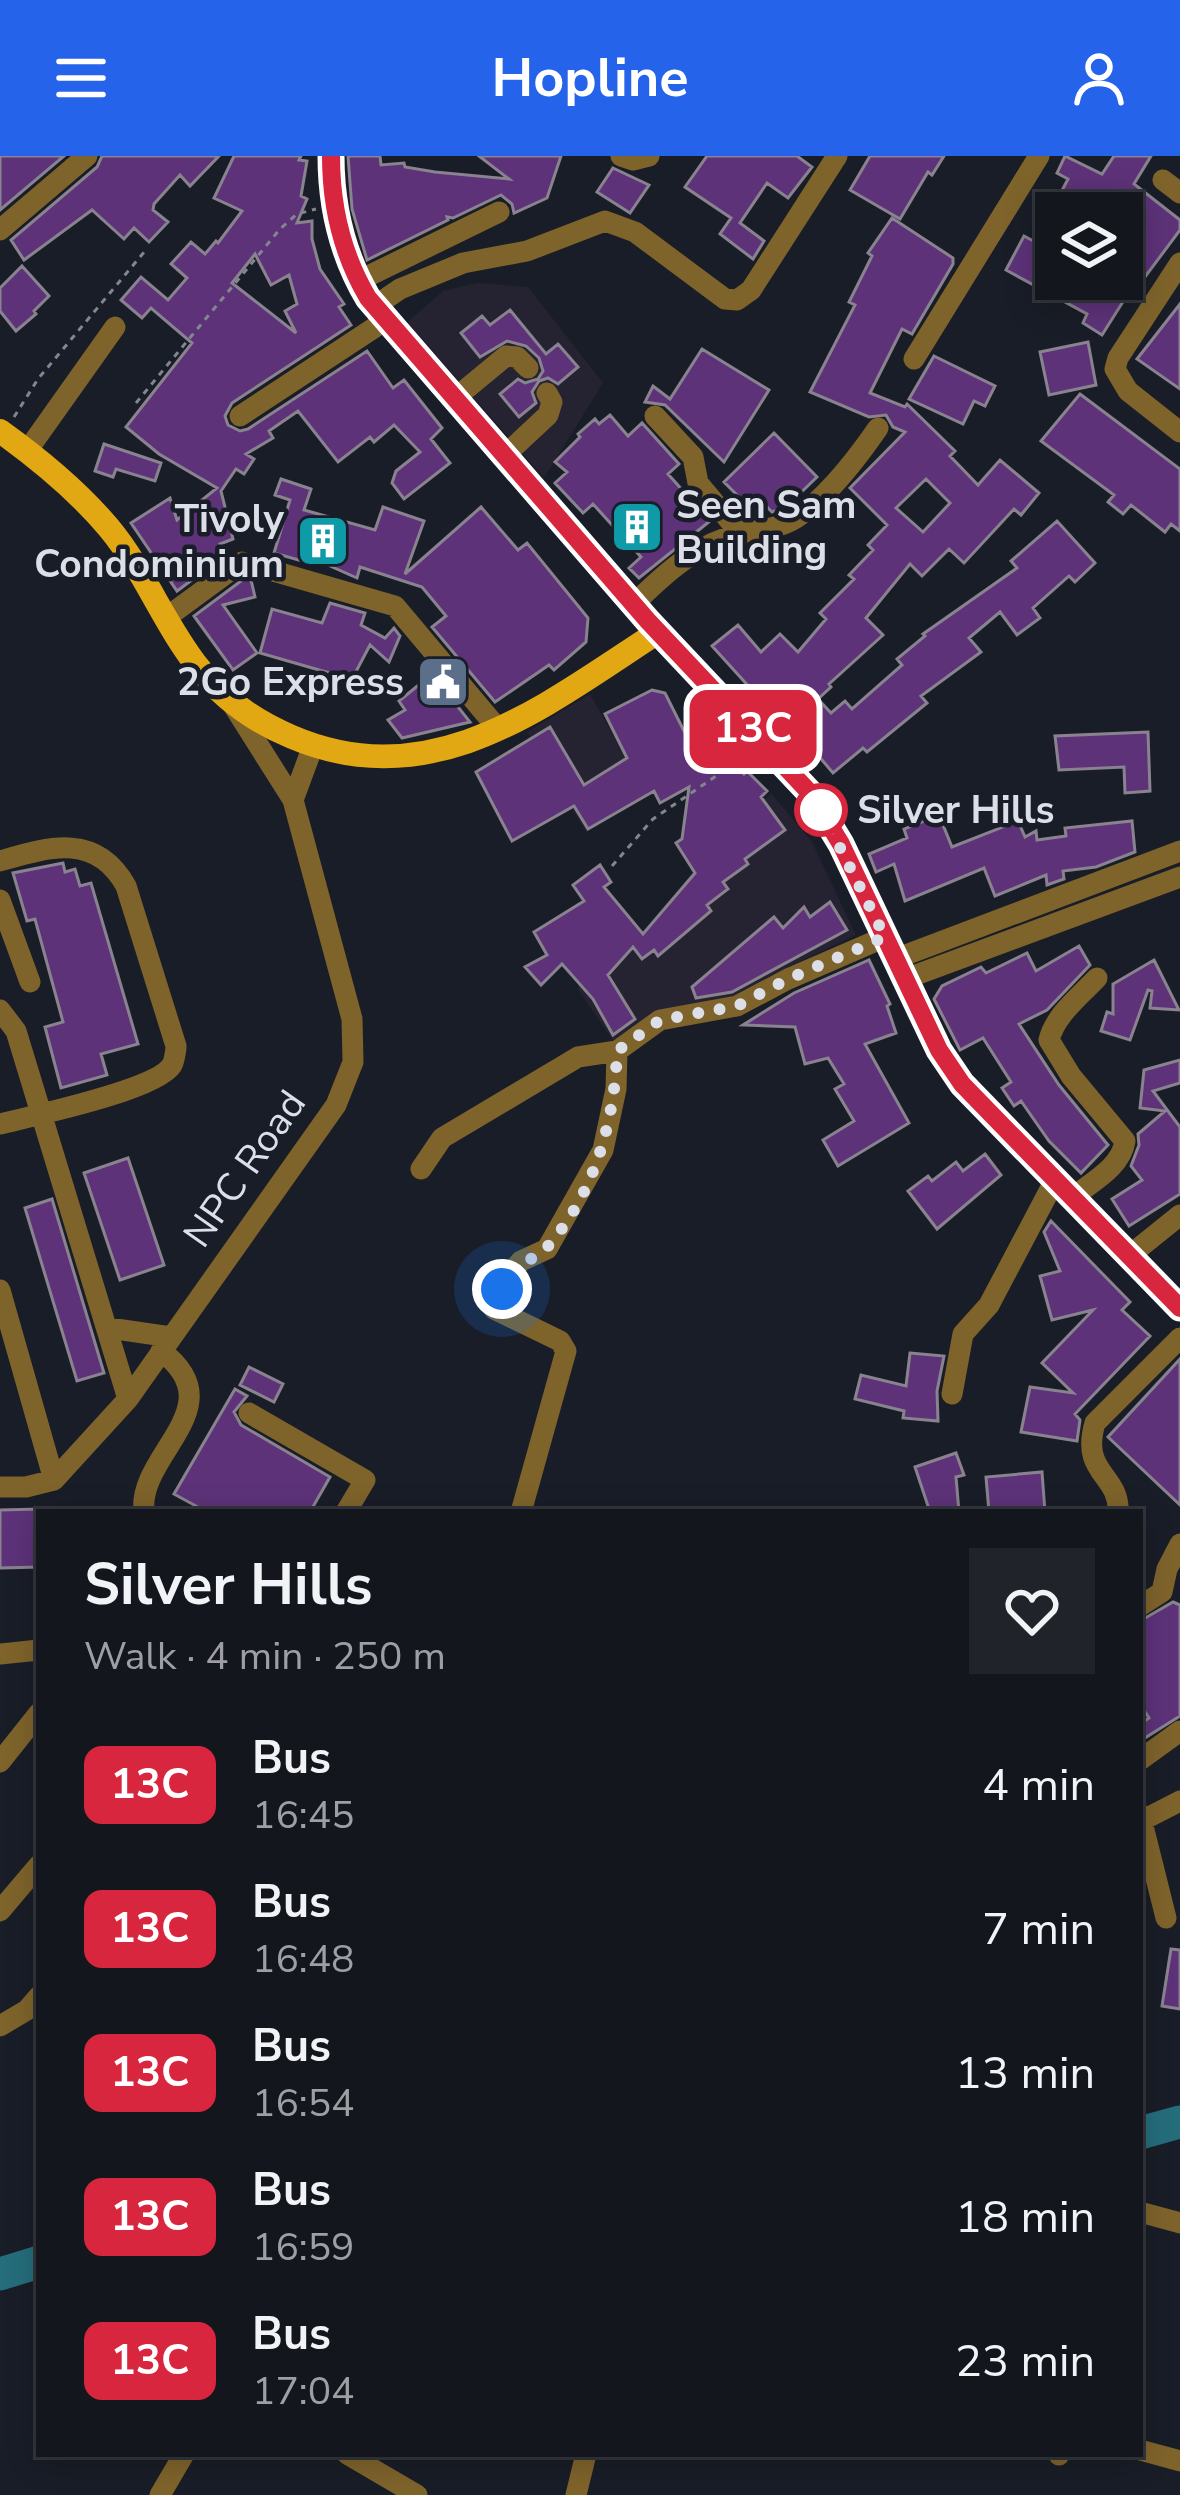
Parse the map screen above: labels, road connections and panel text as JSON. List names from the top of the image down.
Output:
{
  "streets": {
    "street": ["NPC Road"]
  },
  "places": {
    "building": ["Seen Sam Building", "Tivoly Condominium"],
    "public building": ["2Go Express"],
    "other": ["Silver Hills"]
  },
  "lines": ["bus line 13C"],
  "page": {
    "header": "Hopline",
    "on_map": "13C",
    "heading": ["Silver Hills", "Walk · 4 min · 250 m"],
    "list": [
      {
        "mark": "13C",
        "name": "Bus",
        "note": "16:45",
        "value": "4 min"
      },
      {
        "mark": "13C",
        "name": "Bus",
        "note": "16:48",
        "value": "7 min"
      },
      {
        "mark": "13C",
        "name": "Bus",
        "note": "16:54",
        "value": "13 min"
      },
      {
        "mark": "13C",
        "name": "Bus",
        "note": "16:59",
        "value": "18 min"
      },
      {
        "mark": "13C",
        "name": "Bus",
        "note": "17:04",
        "value": "23 min"
      }
    ]
  }
}
